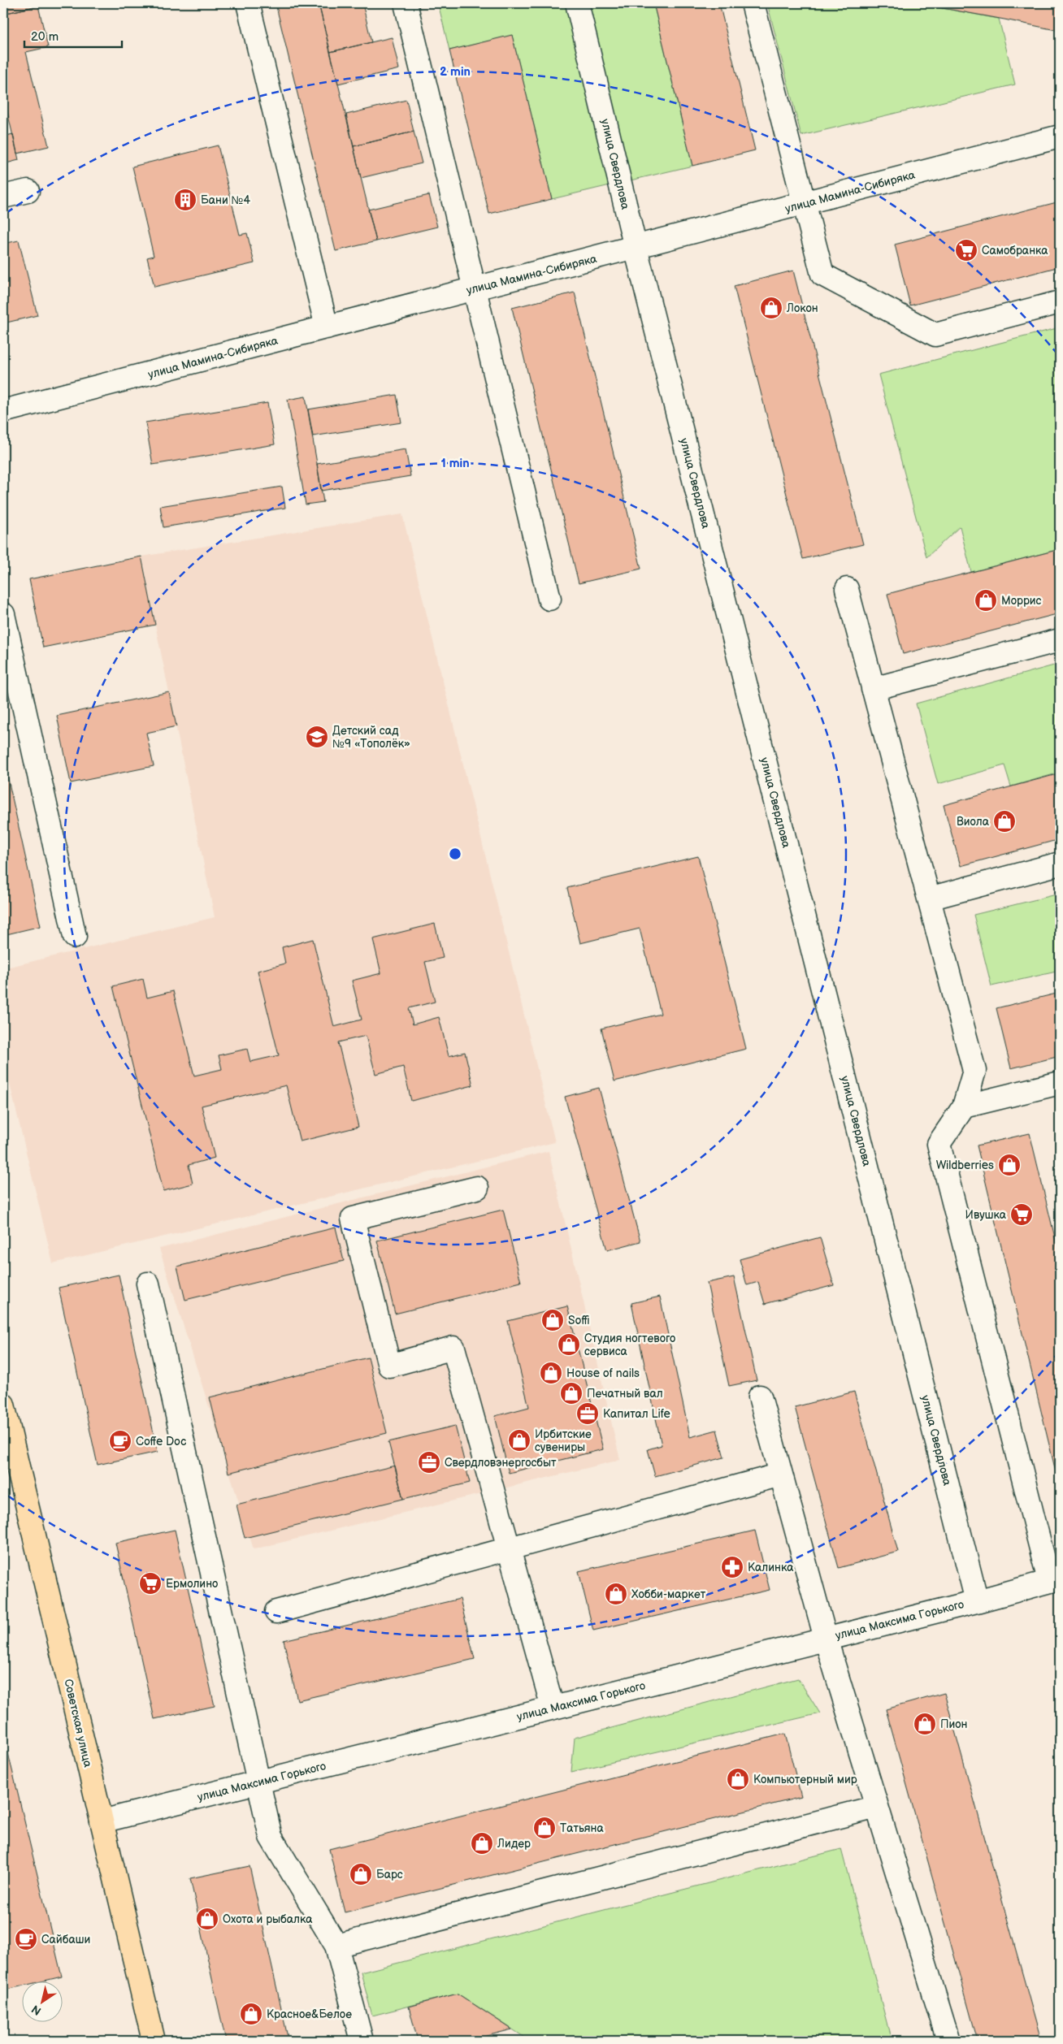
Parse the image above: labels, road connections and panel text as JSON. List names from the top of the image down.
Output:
{
  "streets": {
    "main road": ["Советская улица"],
    "street": ["улица Свердлова", "улица Мамина-Сибиряка", "улица Максима Горького"]
  },
  "crossings": [
    ["улица Свердлова", "улица Мамина-Сибиряка"],
    ["улица Свердлова", "улица Максима Горького"],
    ["улица Максима Горького", "Советская улица"]
  ],
  "places": {
    "building": ["Бани №4"],
    "supermarket": ["Самобранка", "Ивушка", "Ермолино"],
    "shop": [
      "Локон",
      "Моррис",
      "Виола",
      "Wildberries",
      "Soffi",
      "Студия ногтевого сервиса",
      "House of nails",
      "Печатный вал",
      "Ирбитские сувениры",
      "Хобби-маркет",
      "Пион",
      "Компьютерный мир",
      "Татьяна",
      "Лидер",
      "Барс",
      "Охота и рыбалка",
      "Красное&Белое"
    ],
    "school or university": ["Детский сад №9 «Тополёк»"],
    "office": ["Капитал Life", "Свердловэнергосбыт"],
    "cafe": ["Coffe Doc", "Сайбаши"],
    "pharmacy": ["Калинка"]
  },
  "scale_bar": "20 m",
  "north": "bottom left",
  "rings": ["2 min", "1 min"]
}
